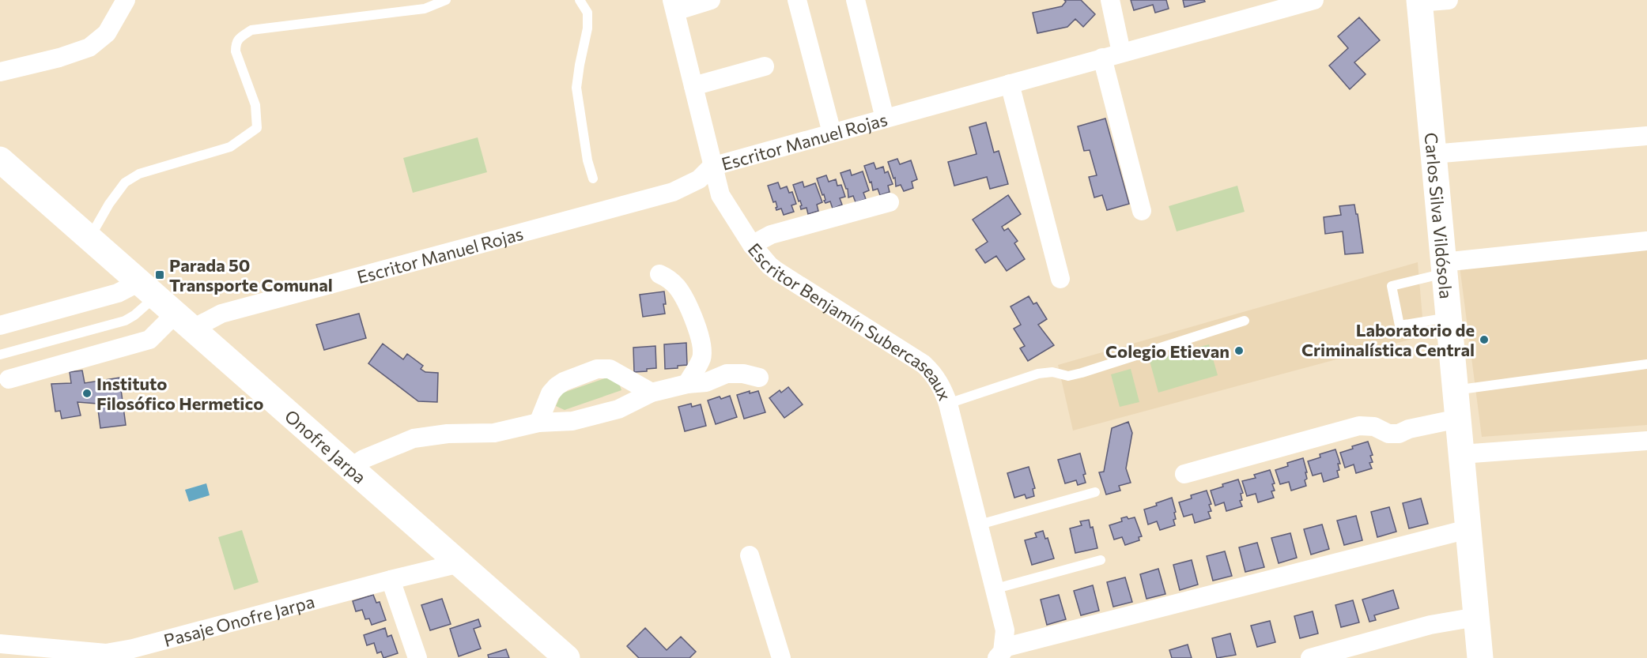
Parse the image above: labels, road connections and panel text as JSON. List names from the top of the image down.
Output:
{
  "streets": {
    "street": [
      "Escritor Manuel Rojas",
      "Carlos Silva Vildósola",
      "Escritor Benjamín Subercaseaux",
      "Onofre Jarpa",
      "Pasaje Onofre Jarpa"
    ]
  },
  "crossings": [
    ["Escritor Manuel Rojas", "Escritor Benjamín Subercaseaux"],
    ["Escritor Manuel Rojas", "Onofre Jarpa"],
    ["Onofre Jarpa", "Pasaje Onofre Jarpa"]
  ],
  "places": {
    "transit": ["Parada 50 Transporte Comunal"],
    "other": ["Laboratorio de Criminalística Central", "Colegio Etievan", "Instituto Filosófico Hermetico"]
  }
}
